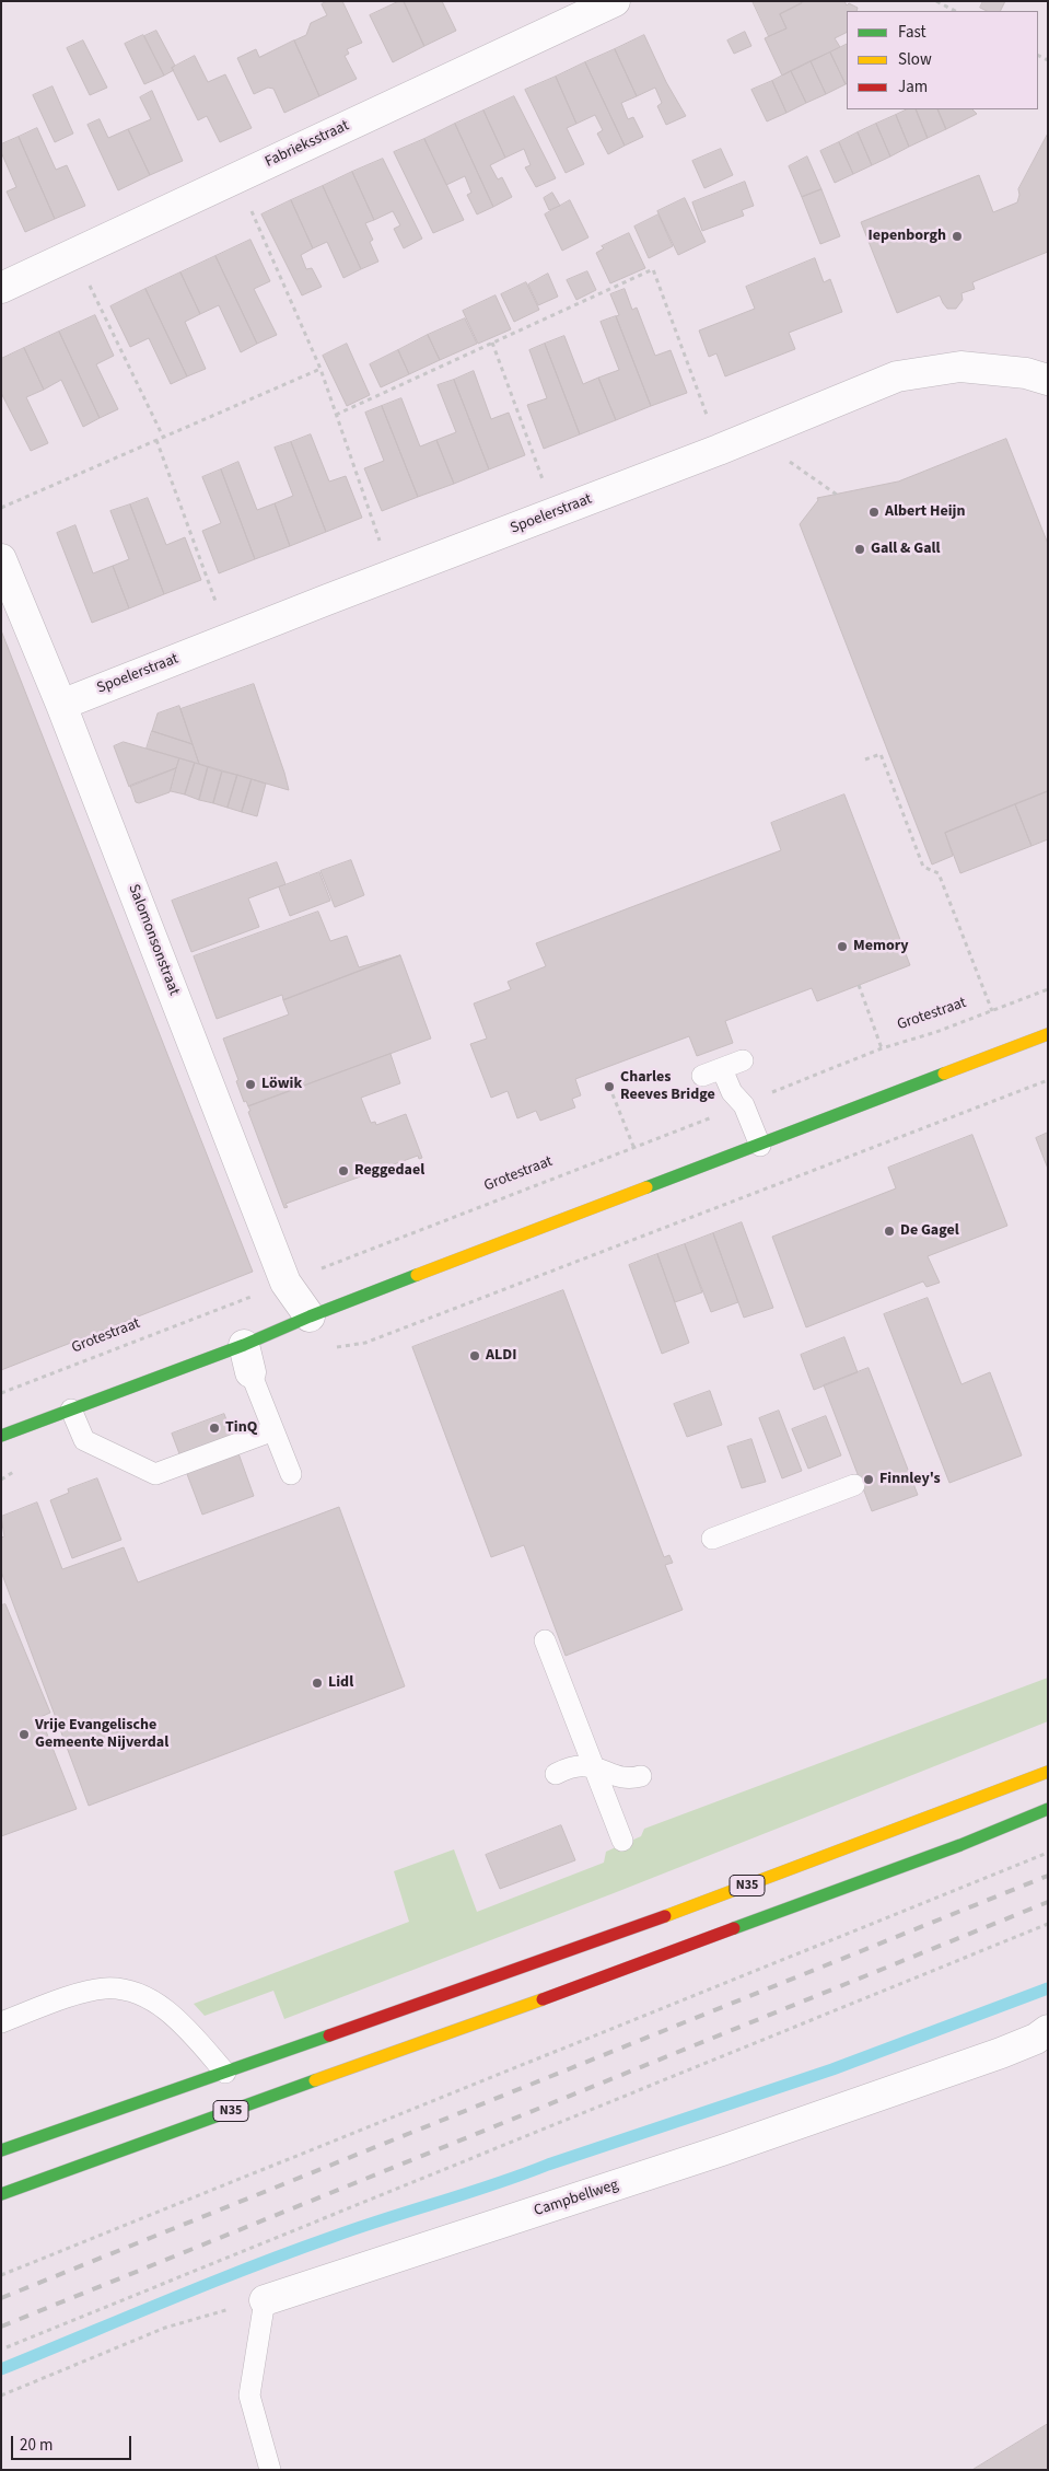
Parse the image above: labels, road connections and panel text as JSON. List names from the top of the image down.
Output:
{
  "streets": {
    "main road": ["N35"],
    "street": [
      "Fabrieksstraat",
      "Spoelerstraat",
      "Salomonsonstraat",
      "Campbellweg"
    ],
    "path": ["Grotestraat"]
  },
  "crossings": [
    ["Spoelerstraat", "Salomonsonstraat"],
    ["Salomonsonstraat", "Grotestraat"]
  ],
  "places": [
    "Iepenborgh",
    "Albert Heijn",
    "Gall & Gall",
    "Memory",
    "Löwik",
    "Charles Reeves Bridge",
    "Reggedael",
    "De Gagel",
    "ALDI",
    "TinQ",
    "Finnley's",
    "Lidl",
    "Vrije Evangelische Gemeente Nijverdal"
  ],
  "legend": ["Fast", "Slow", "Jam"],
  "scale_bar": "20 m"
}
